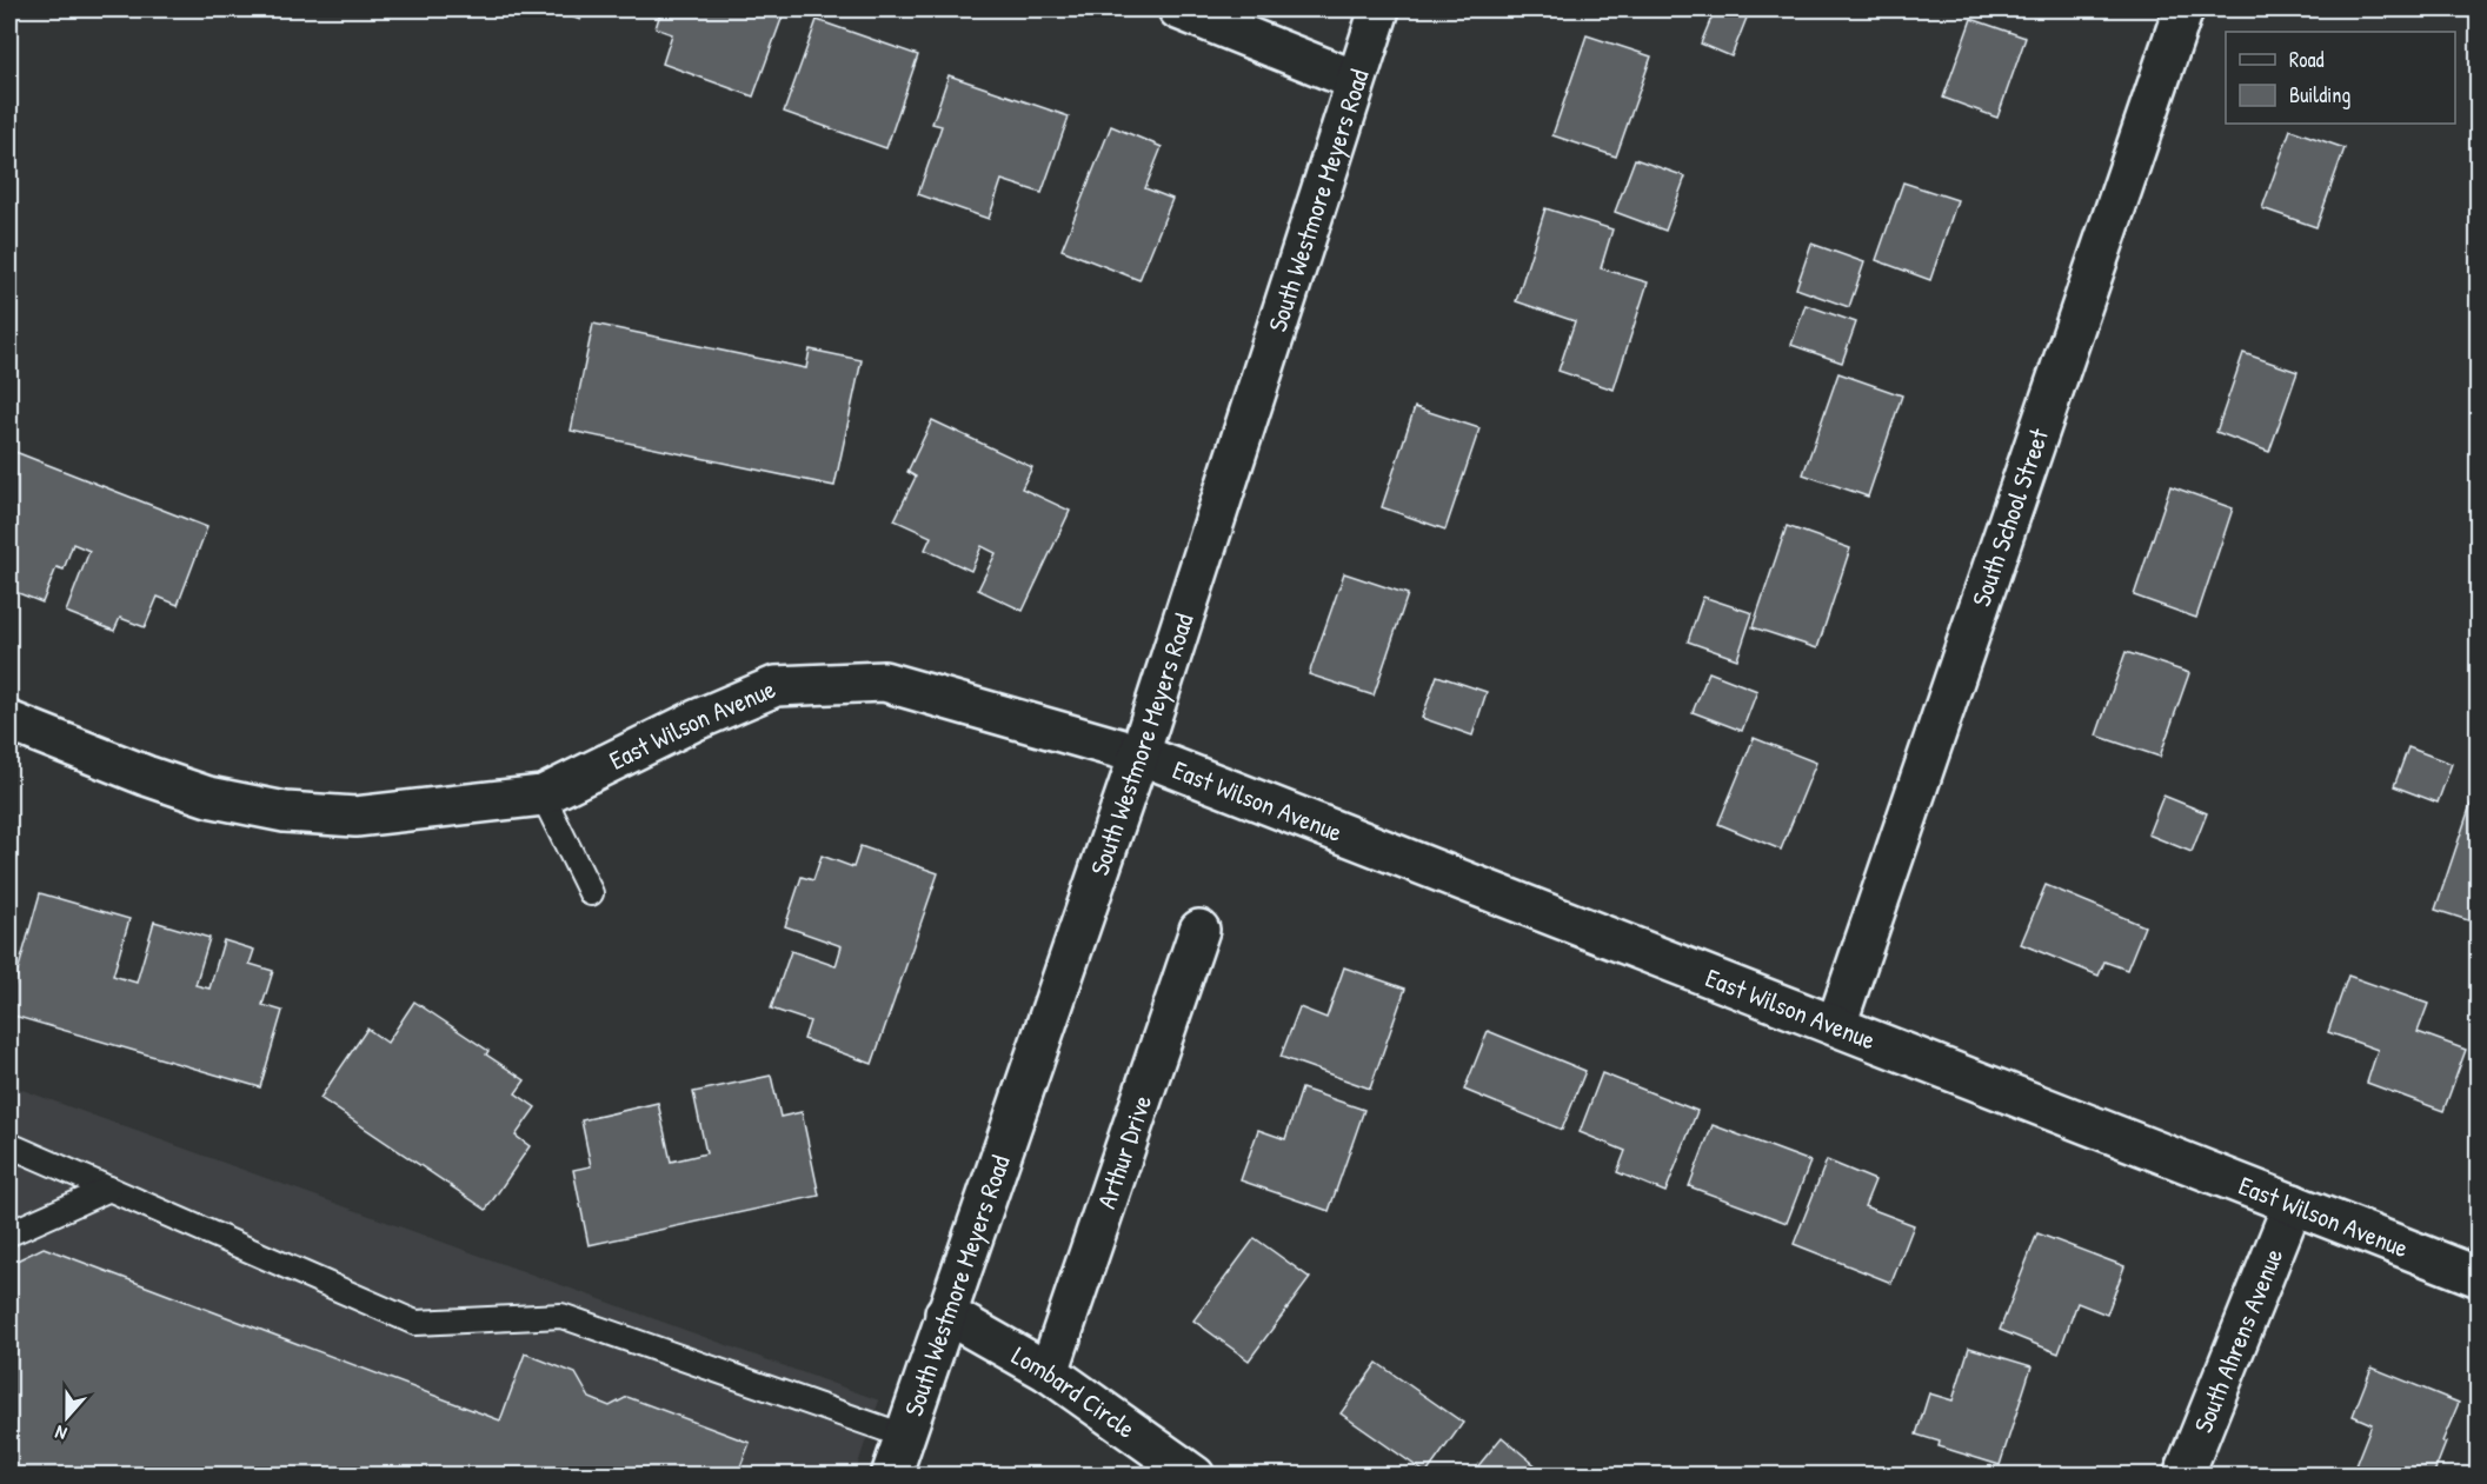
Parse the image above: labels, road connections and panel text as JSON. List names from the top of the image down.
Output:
{
  "streets": {
    "street": [
      "South Westmore Meyers Road",
      "South School Street",
      "East Wilson Avenue",
      "Arthur Drive",
      "South Ahrens Avenue",
      "Lombard Circle"
    ]
  },
  "crossings": [
    ["South Westmore Meyers Road", "East Wilson Avenue"],
    ["South Westmore Meyers Road", "Lombard Circle"],
    ["South School Street", "East Wilson Avenue"],
    ["East Wilson Avenue", "South Ahrens Avenue"],
    ["Arthur Drive", "Lombard Circle"]
  ],
  "legend": ["Road", "Building"],
  "north": "bottom"
}
